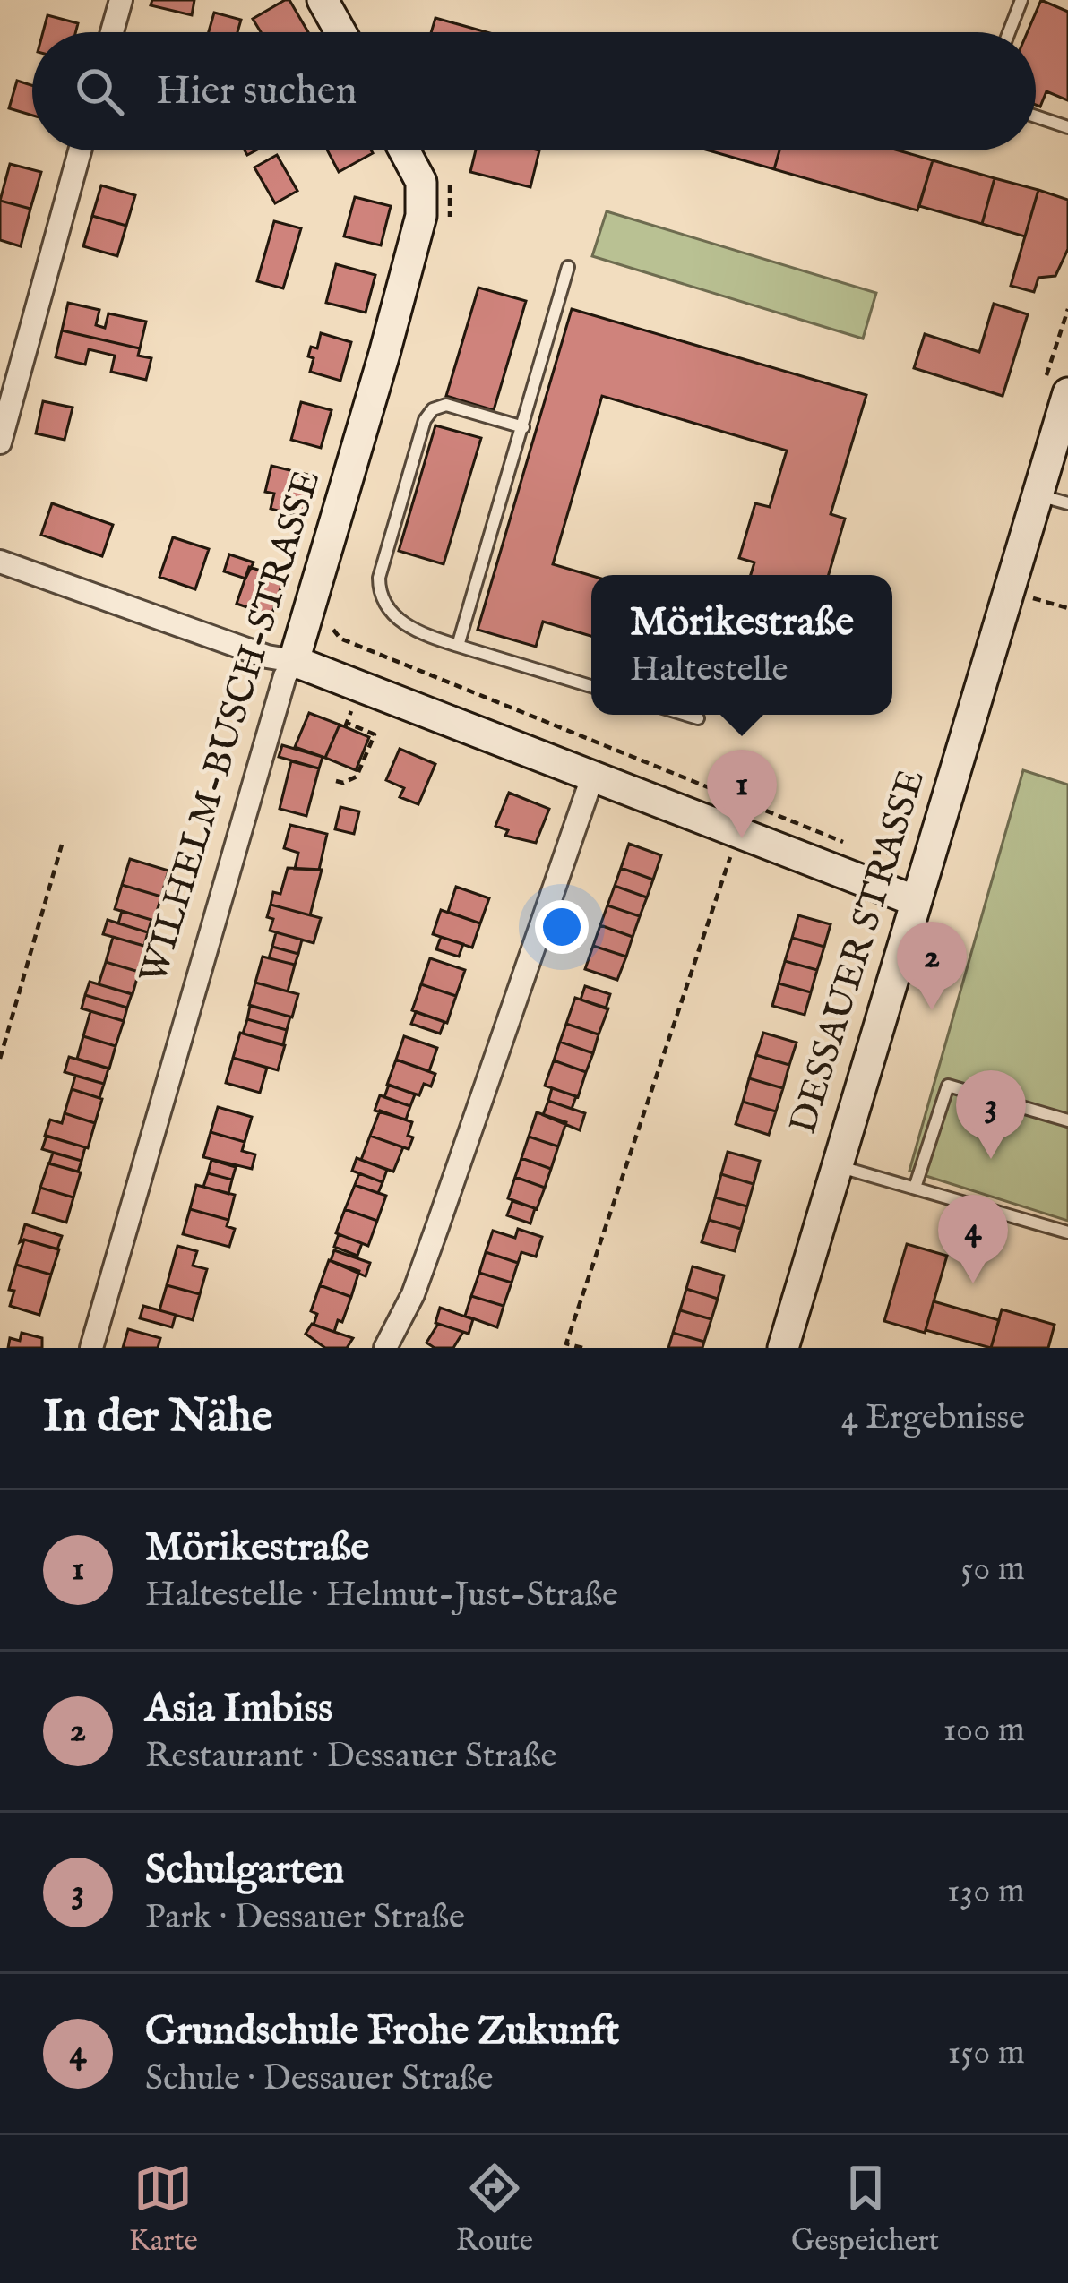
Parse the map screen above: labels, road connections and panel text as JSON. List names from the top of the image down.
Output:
{
  "streets": {
    "street": ["WILHELM-BUSCH-STRASSE", "DESSAUER STRASSE"]
  },
  "page": {
    "search": "Hier suchen",
    "popup": ["Mörikestraße", "Haltestelle"],
    "pins": [
      "1",
      "2",
      "3",
      "4"
    ],
    "heading": ["In der Nähe", "4 Ergebnisse"],
    "list": [
      {
        "mark": "1",
        "name": "Mörikestraße",
        "note": "Haltestelle · Helmut-Just-Straße",
        "value": "50 m"
      },
      {
        "mark": "2",
        "name": "Asia Imbiss",
        "note": "Restaurant · Dessauer Straße",
        "value": "100 m"
      },
      {
        "mark": "3",
        "name": "Schulgarten",
        "note": "Park · Dessauer Straße",
        "value": "130 m"
      },
      {
        "mark": "4",
        "name": "Grundschule Frohe Zukunft",
        "note": "Schule · Dessauer Straße",
        "value": "150 m"
      }
    ],
    "nav": ["Karte", "Route", "Gespeichert"]
  }
}
